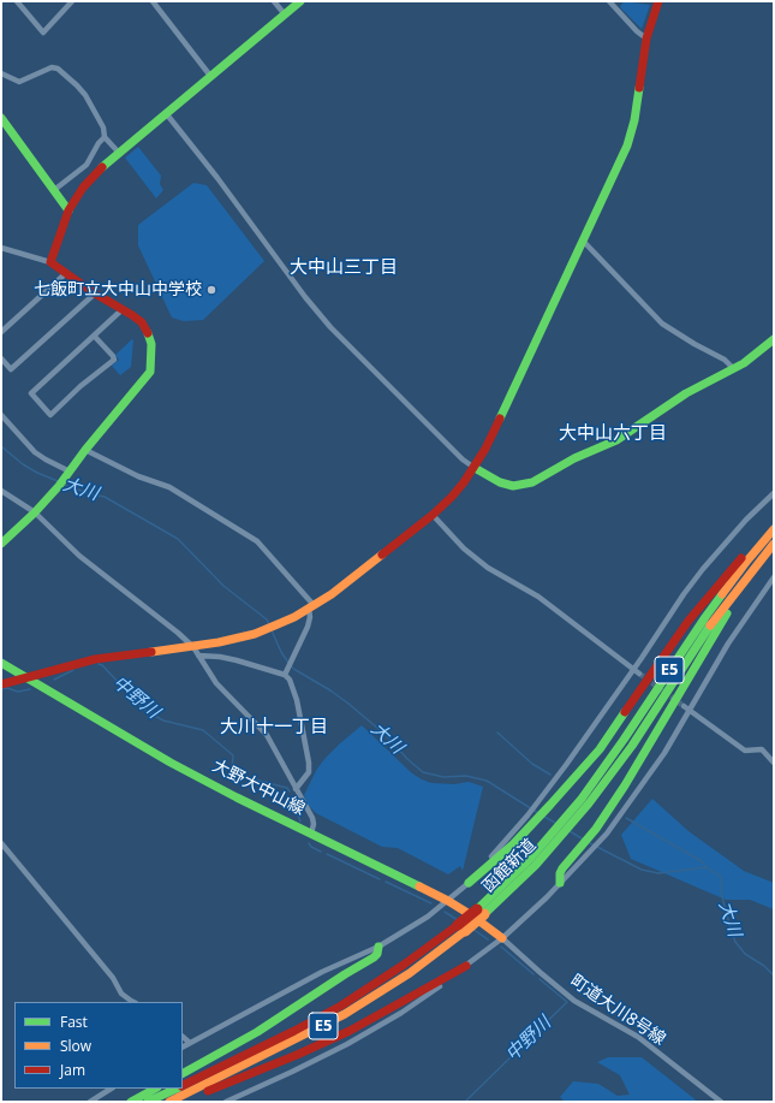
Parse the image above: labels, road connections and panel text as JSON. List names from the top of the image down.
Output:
{
  "streets": {
    "main road": ["E5", "大野大中山線", "函館新道"],
    "street": ["町道大川8号線"]
  },
  "crossings": [
    ["大野大中山線", "町道大川8号線"]
  ],
  "districts": ["大中山三丁目", "大中山六丁目", "大川十一丁目"],
  "water": ["大川", "中野川"],
  "places": ["七飯町立大中山中学校"],
  "legend": ["Fast", "Slow", "Jam"]
}
